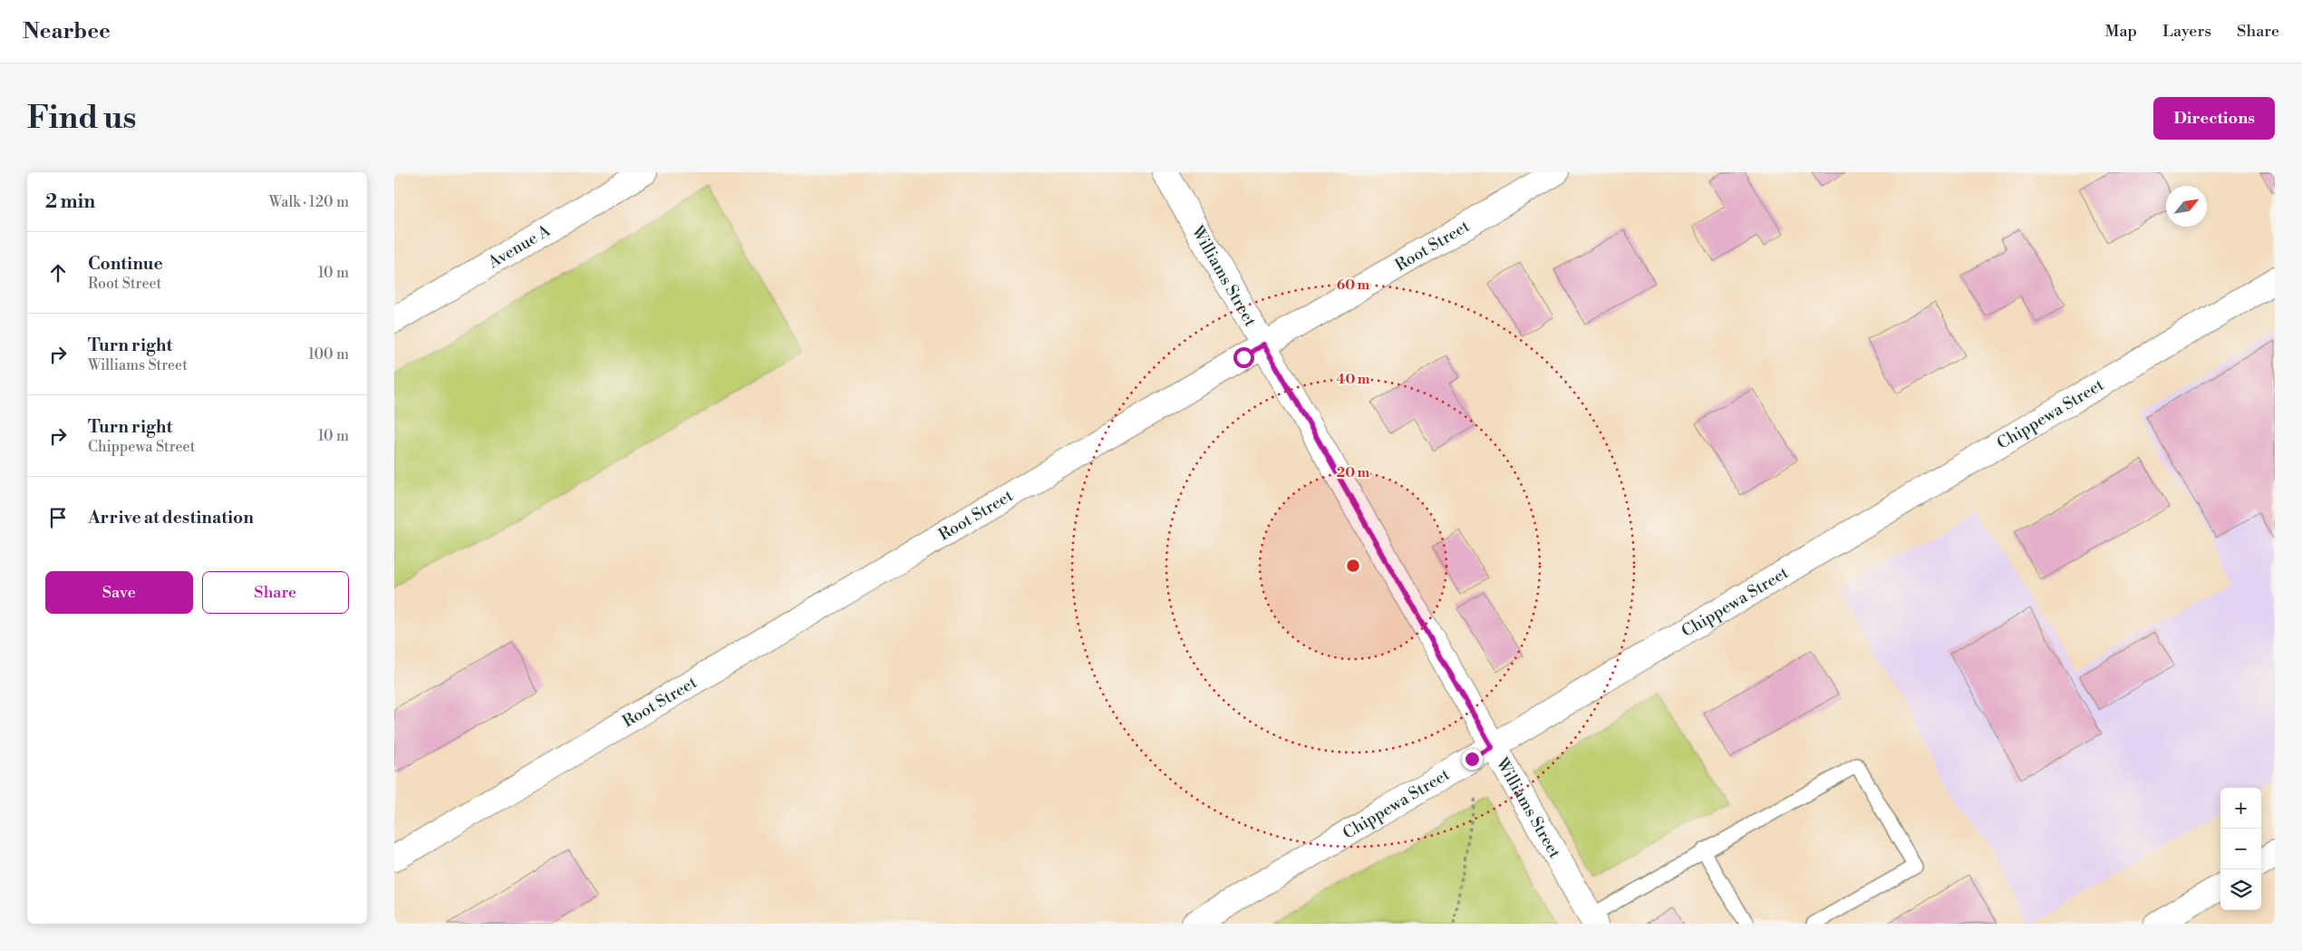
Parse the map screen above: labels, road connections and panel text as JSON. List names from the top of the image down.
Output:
{
  "streets": {
    "street": [
      "Avenue A",
      "Root Street",
      "Williams Street",
      "Chippewa Street"
    ]
  },
  "crossings": [
    ["Root Street", "Williams Street"],
    ["Williams Street", "Chippewa Street"]
  ],
  "north": "top right",
  "page": {
    "header": "Nearbee",
    "nav": ["Map", "Layers", "Share"],
    "buttons": [
      "Directions",
      ["Save", "Share"]
    ],
    "title": "Find us",
    "heading": ["2 min", "Walk · 120 m"],
    "list": [
      ["Continue", "Root Street", "10 m"],
      ["Turn right", "Williams Street", "100 m"],
      ["Turn right", "Chippewa Street", "10 m"],
      "Arrive at destination"
    ],
    "map_buttons": ["+", "−"]
  },
  "rings": ["60 m", "40 m", "20 m"]
}
